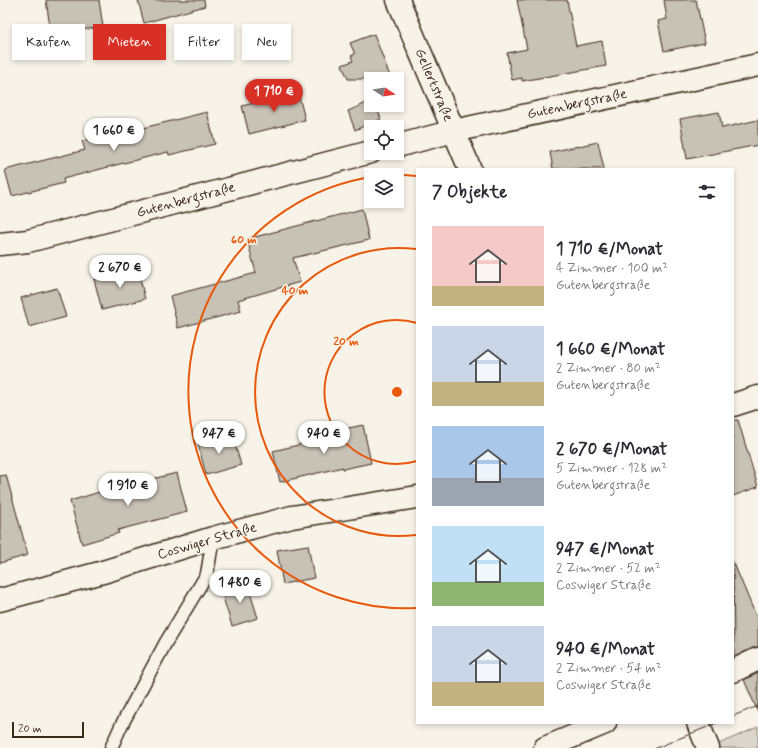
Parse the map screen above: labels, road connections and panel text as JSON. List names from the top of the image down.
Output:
{
  "streets": {
    "street": ["Gellertstraße", "Gutenbergstraße", "Coswiger Straße"]
  },
  "crossings": [
    ["Gellertstraße", "Gutenbergstraße"]
  ],
  "scale_bar": "20 m",
  "north": "right",
  "page": {
    "chip": [
      "Kaufen",
      "Mieten",
      "Filter",
      "Neu"
    ],
    "price": [
      "1 710 €",
      "1 660 €",
      "2 670 €",
      "947 €",
      "940 €",
      "1 910 €",
      "1 480 €"
    ],
    "heading": "7 Objekte",
    "list": [
      {
        "name": "1 710 €/Monat",
        "note": "4 Zimmer · 100 m² · Gutenbergstraße"
      },
      {
        "name": "1 660 €/Monat",
        "note": "2 Zimmer · 80 m² · Gutenbergstraße"
      },
      {
        "name": "2 670 €/Monat",
        "note": "5 Zimmer · 128 m² · Gutenbergstraße"
      },
      {
        "name": "947 €/Monat",
        "note": "2 Zimmer · 52 m² · Coswiger Straße"
      },
      {
        "name": "940 €/Monat",
        "note": "2 Zimmer · 54 m² · Coswiger Straße"
      }
    ],
    "scale": "20 m"
  },
  "rings": ["60 m", "40 m", "20 m"]
}
